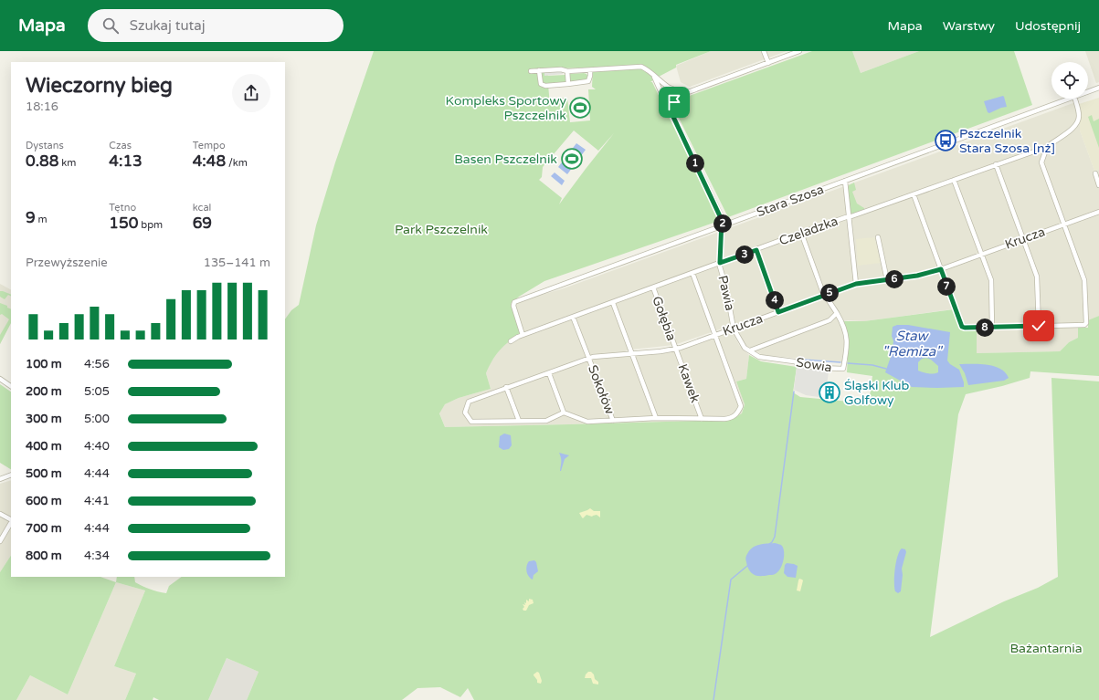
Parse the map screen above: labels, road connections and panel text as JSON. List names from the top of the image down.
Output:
{
  "streets": {
    "street": [
      "Stara Szosa",
      "Czeladzka",
      "Krucza",
      "Pawia",
      "Gołębia",
      "Sowia",
      "Kawek",
      "Sokołów"
    ]
  },
  "crossings": [
    ["Stara Szosa", "Czeladzka"],
    ["Stara Szosa", "Pawia"],
    ["Czeladzka", "Pawia"],
    ["Czeladzka", "Gołębia"],
    ["Czeladzka", "Sowia"],
    ["Czeladzka", "Sokołów"],
    ["Krucza", "Pawia"],
    ["Krucza", "Gołębia"],
    ["Krucza", "Sowia"],
    ["Krucza", "Kawek"],
    ["Krucza", "Sokołów"],
    ["Pawia", "Sowia"],
    ["Gołębia", "Kawek"]
  ],
  "water": ["Staw \"Remiza\""],
  "parks": ["Park Pszczelnik", "Bażantarnia"],
  "places": {
    "sports": ["Kompleks Sportowy Pszczelnik", "Basen Pszczelnik"],
    "bus stop": ["Pszczelnik Stara Szosa [nż]"],
    "building": ["Śląski Klub Golfowy"]
  },
  "page": {
    "header": "Mapa",
    "search": "Szukaj tutaj",
    "nav": ["Mapa", "Warstwy", "Udostępnij"],
    "heading": ["Wieczorny bieg", "18:16"],
    "stats": [
      ["Dystans", "0.88 km"],
      ["Czas", "4:13"],
      ["Tempo", "4:48 /km"],
      ["9 m"],
      ["Tętno", "150 bpm"],
      ["kcal", "69"]
    ],
    "pins": [
      "1",
      "2",
      "3",
      "6",
      "7",
      "5",
      "4",
      "8"
    ],
    "chart": ["Przewyższenie", "135–141 m"],
    "list": [
      {
        "name": "100 m",
        "note": "4:56"
      },
      {
        "name": "200 m",
        "note": "5:05"
      },
      {
        "name": "300 m",
        "note": "5:00"
      },
      {
        "name": "400 m",
        "note": "4:40"
      },
      {
        "name": "500 m",
        "note": "4:44"
      },
      {
        "name": "600 m",
        "note": "4:41"
      },
      {
        "name": "700 m",
        "note": "4:44"
      },
      {
        "name": "800 m",
        "note": "4:34"
      }
    ]
  }
}
